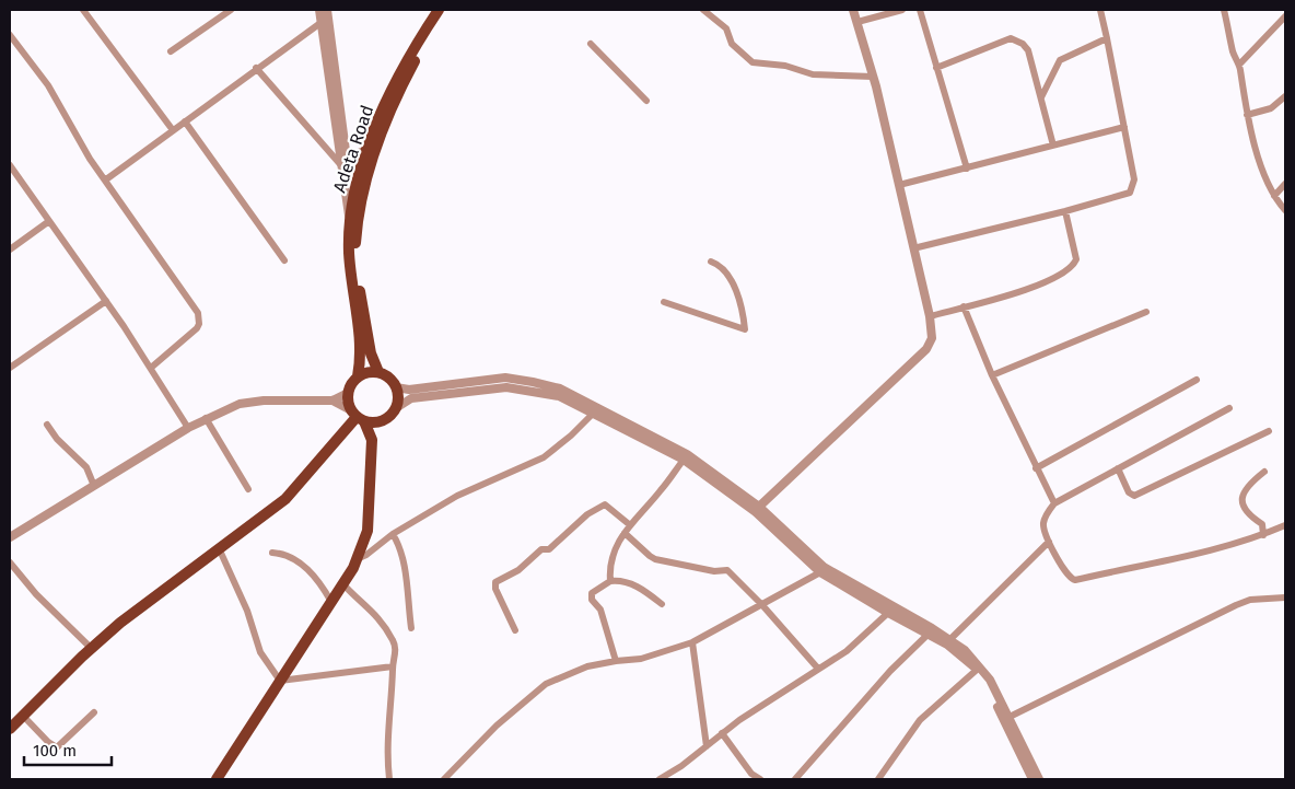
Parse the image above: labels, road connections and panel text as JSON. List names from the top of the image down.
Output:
{
  "streets": {
    "main road": ["Adeta Road"]
  },
  "scale_bar": "100 m"
}
